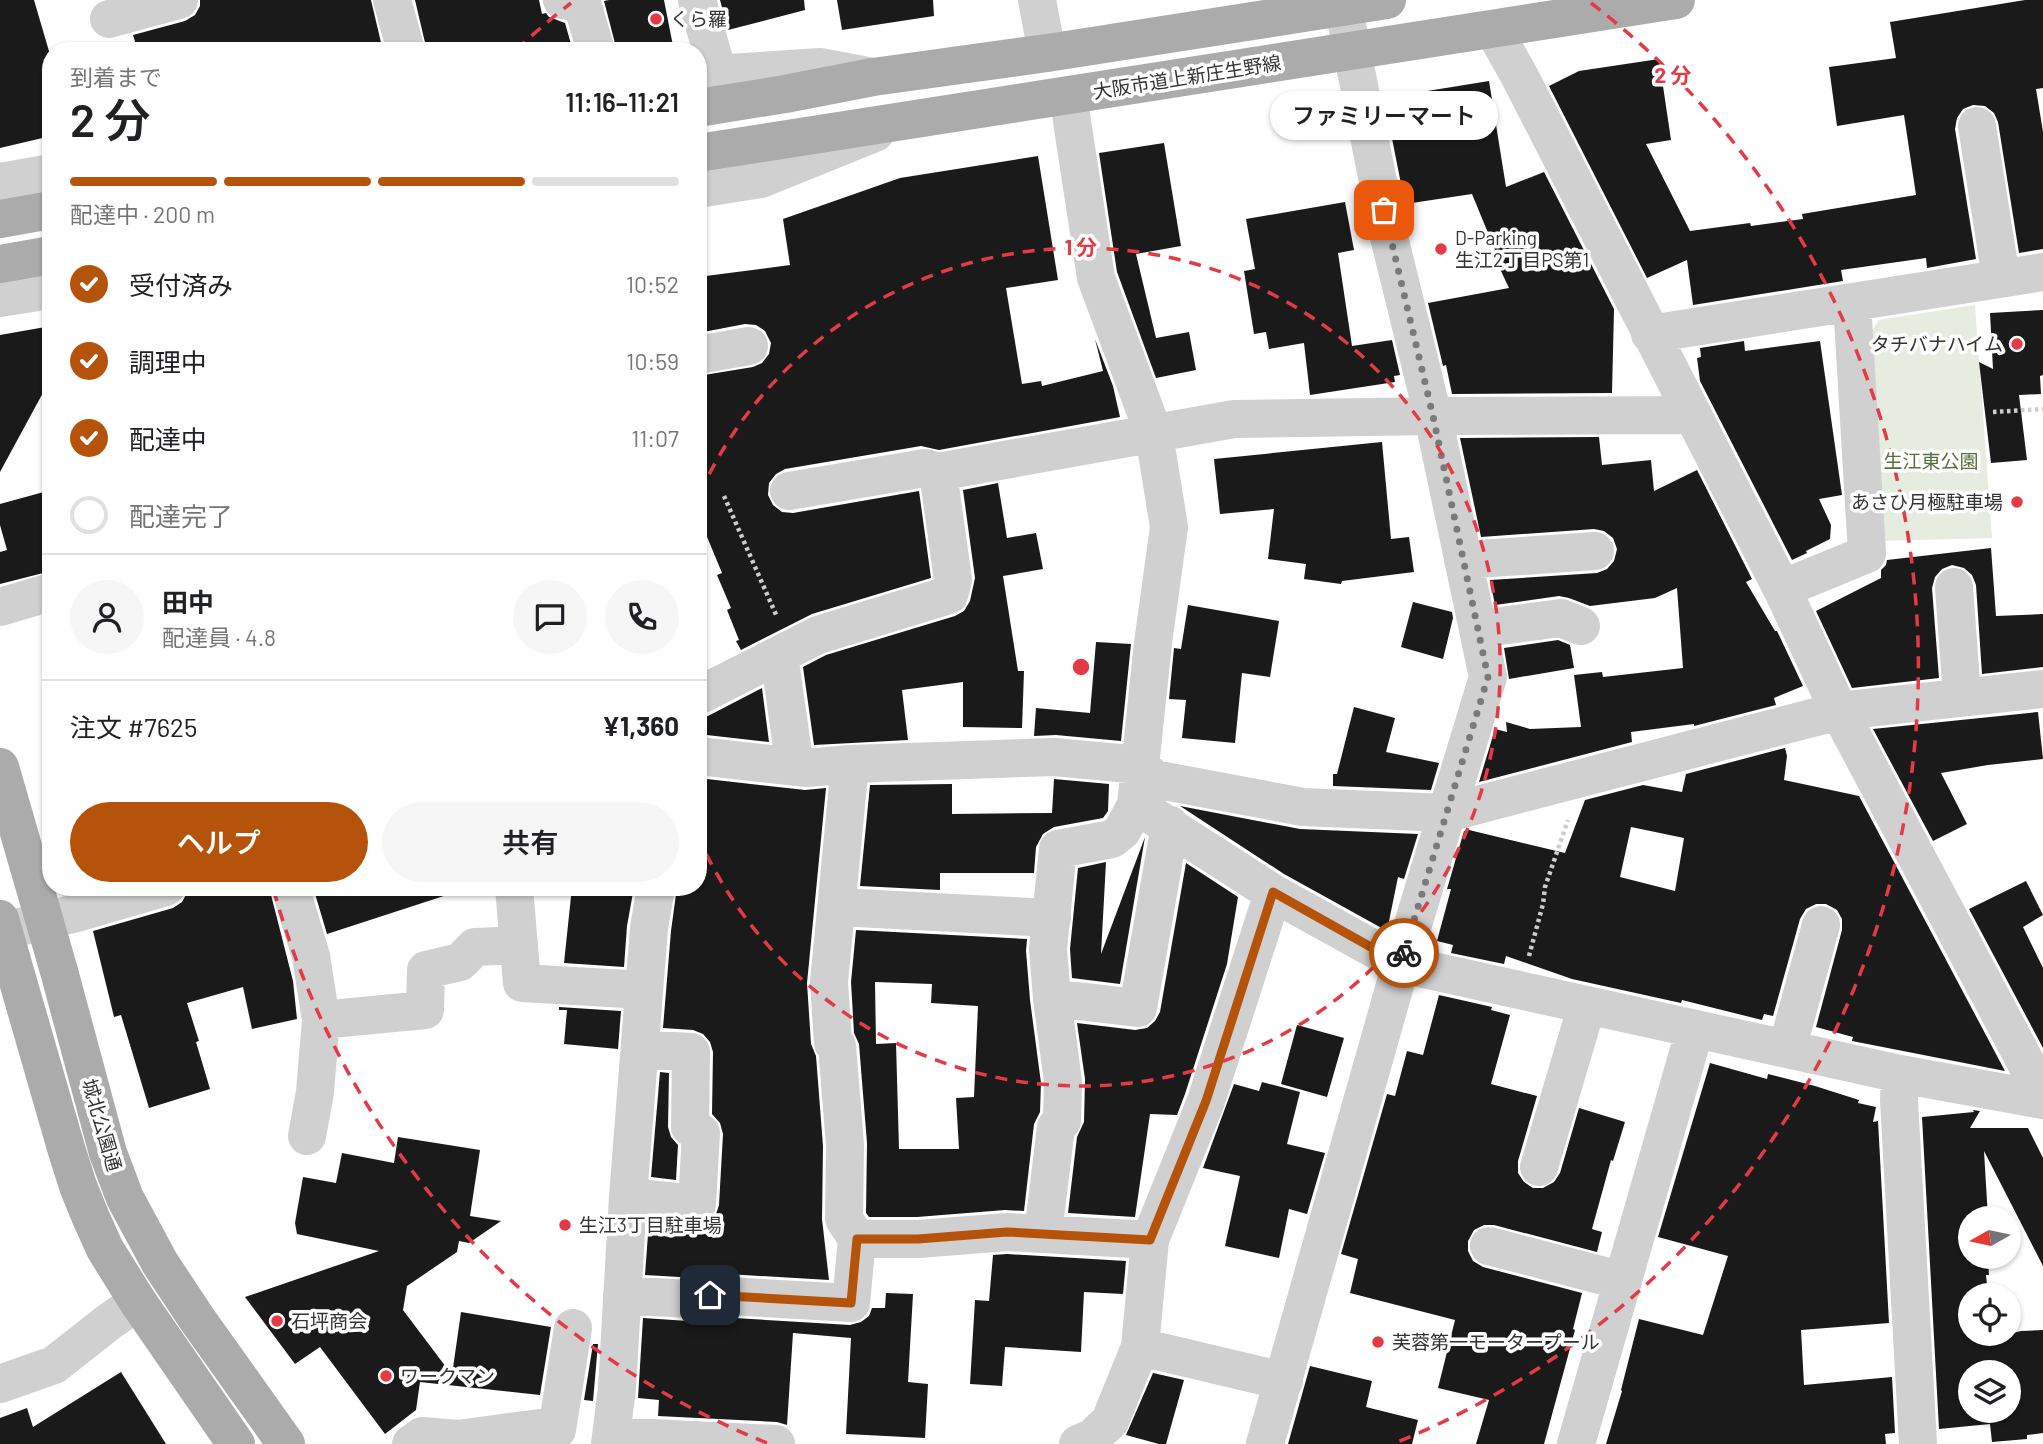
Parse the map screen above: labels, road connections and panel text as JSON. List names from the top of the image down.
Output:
{
  "streets": {
    "main road": ["大阪市道上新庄生野線", "城北公園通"]
  },
  "parks": ["生江東公園"],
  "places": [
    "くら羅",
    "ファミリーマート",
    "D-Parking 生江2丁目PS第1",
    "タチバナハイム",
    "あさひ月極駐車場",
    "生江3丁目駐車場",
    "石坪商会",
    "芙蓉第一モータープール",
    "ワークマン"
  ],
  "north": "left",
  "page": {
    "heading": ["2 分", "到着まで", "11:16–11:21"],
    "panel": [
      "田中",
      "配達員 · 4.8",
      "注文 #7625",
      "¥1,360"
    ],
    "bubble": "ファミリーマート",
    "bar": "配達中 · 200 m",
    "list": [
      ["受付済み", "10:52"],
      ["調理中", "10:59"],
      ["配達中", "11:07"],
      "配達完了"
    ],
    "buttons": ["ヘルプ", "共有"]
  },
  "rings": ["2 分", "1 分"]
}
